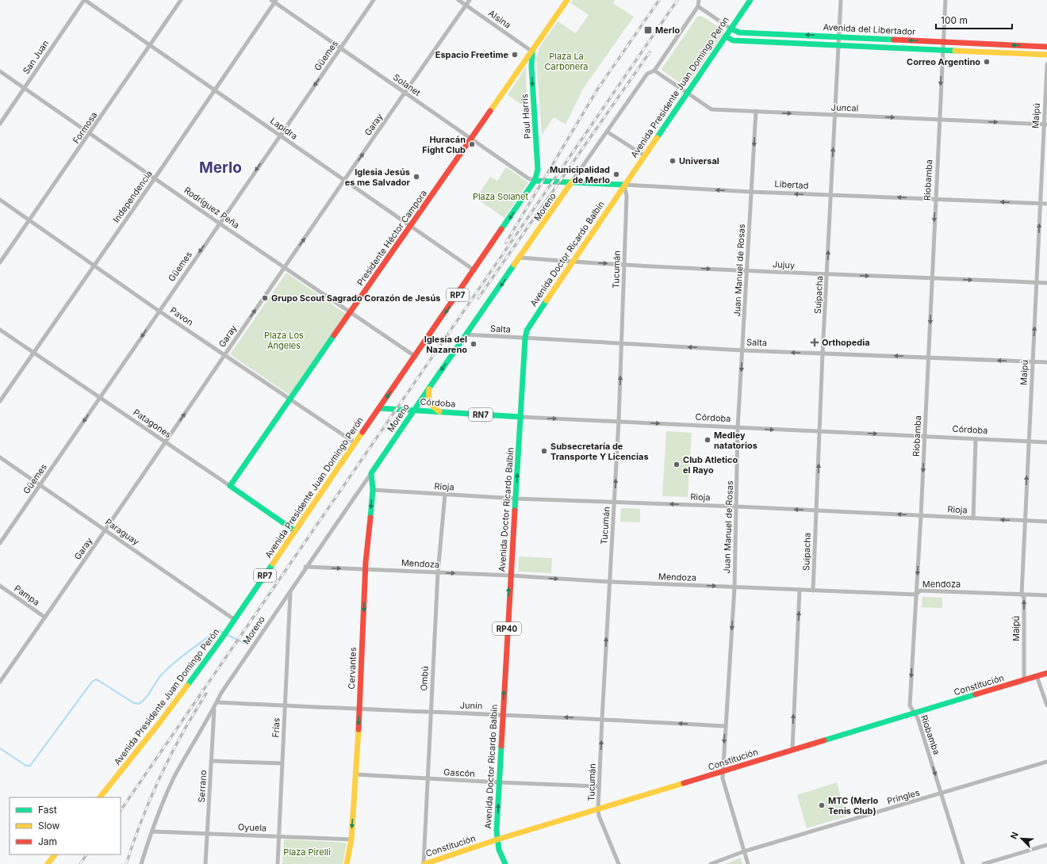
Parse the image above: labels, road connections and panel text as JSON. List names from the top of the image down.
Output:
{
  "streets": {
    "main road": [
      "Avenida del Libertador",
      "Avenida Presidente Juan Domingo Perón",
      "Paul Harris",
      "Libertad",
      "Moreno",
      "Presidente Héctor Campora",
      "Avenida Doctor Ricardo Balbín",
      "RP7",
      "Córdoba",
      "RN7",
      "Patagones",
      "RP40",
      "Cervantes",
      "Constitución"
    ],
    "street": [
      "Alsina",
      "Güemes",
      "San Juan",
      "Solanet",
      "Juncal",
      "Maipú",
      "Garay",
      "Formosa",
      "Lapidra",
      "Riobamba",
      "Independencia",
      "Rodríguez Peña",
      "Jujuy",
      "Tucumán",
      "Juan Manuel de Rosas",
      "Suipacha",
      "Pavon",
      "Salta",
      "Rioja",
      "Paraguay",
      "Mendoza",
      "Pampa",
      "Ombú",
      "Junín",
      "Frías",
      "Gascón",
      "Serrano",
      "Pringles",
      "Oyuela"
    ]
  },
  "crossings": [
    ["Alsina", "Paul Harris"],
    ["Alsina", "Garay"],
    ["Alsina", "Presidente Héctor Campora"],
    ["Avenida del Libertador", "Avenida Presidente Juan Domingo Perón"],
    ["Avenida del Libertador", "Riobamba"],
    ["Avenida del Libertador", "Moreno"],
    ["Avenida del Libertador", "Suipacha"],
    ["Güemes", "Solanet"],
    ["Güemes", "Lapidra"],
    ["Güemes", "Rodríguez Peña"],
    ["Güemes", "Pavon"],
    ["Güemes", "Patagones"],
    ["Güemes", "Paraguay"],
    ["San Juan", "Lapidra"],
    ["San Juan", "Rodríguez Peña"],
    ["Solanet", "Avenida Presidente Juan Domingo Perón"],
    ["Solanet", "Paul Harris"],
    ["Solanet", "Garay"],
    ["Solanet", "Libertad"],
    ["Solanet", "Independencia"],
    ["Solanet", "Presidente Héctor Campora"],
    ["Avenida Presidente Juan Domingo Perón", "Juncal"],
    ["Avenida Presidente Juan Domingo Perón", "Paul Harris"],
    ["Avenida Presidente Juan Domingo Perón", "Lapidra"],
    ["Avenida Presidente Juan Domingo Perón", "Libertad"],
    ["Avenida Presidente Juan Domingo Perón", "Rodríguez Peña"],
    ["Avenida Presidente Juan Domingo Perón", "Avenida Doctor Ricardo Balbín"],
    ["Avenida Presidente Juan Domingo Perón", "Tucumán"],
    ["Avenida Presidente Juan Domingo Perón", "Pavon"],
    ["Avenida Presidente Juan Domingo Perón", "Córdoba"],
    ["Avenida Presidente Juan Domingo Perón", "Patagones"],
    ["Avenida Presidente Juan Domingo Perón", "Paraguay"],
    ["Juncal", "Maipú"],
    ["Juncal", "Riobamba"],
    ["Juncal", "Moreno"],
    ["Juncal", "Juan Manuel de Rosas"],
    ["Juncal", "Suipacha"],
    ["Maipú", "Libertad"],
    ["Maipú", "Jujuy"],
    ["Maipú", "Salta"],
    ["Maipú", "Córdoba"],
    ["Maipú", "Rioja"],
    ["Maipú", "Mendoza"],
    ["Maipú", "Constitución"],
    ["Paul Harris", "Libertad"],
    ["Paul Harris", "Presidente Héctor Campora"],
    ["Garay", "Lapidra"],
    ["Garay", "Rodríguez Peña"],
    ["Garay", "Pavon"],
    ["Garay", "Patagones"],
    ["Garay", "Paraguay"],
    ["Garay", "Pampa"],
    ["Formosa", "Lapidra"],
    ["Formosa", "Rodríguez Peña"],
    ["Formosa", "Pavon"],
    ["Lapidra", "Independencia"],
    ["Lapidra", "Presidente Héctor Campora"],
    ["Riobamba", "Libertad"],
    ["Riobamba", "Jujuy"],
    ["Riobamba", "Salta"],
    ["Riobamba", "Córdoba"],
    ["Riobamba", "Rioja"],
    ["Riobamba", "Mendoza"],
    ["Riobamba", "Constitución"],
    ["Riobamba", "Pringles"],
    ["Libertad", "Moreno"],
    ["Libertad", "Avenida Doctor Ricardo Balbín"],
    ["Libertad", "Tucumán"],
    ["Libertad", "Juan Manuel de Rosas"],
    ["Libertad", "Suipacha"],
    ["Independencia", "Rodríguez Peña"],
    ["Independencia", "Pavon"],
    ["Independencia", "Patagones"],
    ["Moreno", "Jujuy"],
    ["Moreno", "Salta"],
    ["Moreno", "Córdoba"],
    ["Moreno", "Mendoza"],
    ["Moreno", "Cervantes"],
    ["Moreno", "Junín"],
    ["Moreno", "Frías"],
    ["Moreno", "Serrano"],
    ["Moreno", "Oyuela"],
    ["Rodríguez Peña", "Presidente Héctor Campora"],
    ["Presidente Héctor Campora", "Pavon"],
    ["Presidente Héctor Campora", "Patagones"],
    ["Avenida Doctor Ricardo Balbín", "Jujuy"],
    ["Avenida Doctor Ricardo Balbín", "Tucumán"],
    ["Avenida Doctor Ricardo Balbín", "Salta"],
    ["Avenida Doctor Ricardo Balbín", "Córdoba"],
    ["Avenida Doctor Ricardo Balbín", "Rioja"],
    ["Avenida Doctor Ricardo Balbín", "Mendoza"],
    ["Avenida Doctor Ricardo Balbín", "Constitución"],
    ["Avenida Doctor Ricardo Balbín", "Junín"],
    ["Avenida Doctor Ricardo Balbín", "Gascón"],
    ["Jujuy", "Tucumán"],
    ["Jujuy", "Juan Manuel de Rosas"],
    ["Jujuy", "Suipacha"],
    ["Tucumán", "Salta"],
    ["Tucumán", "Córdoba"],
    ["Tucumán", "Rioja"],
    ["Tucumán", "Mendoza"],
    ["Tucumán", "Constitución"],
    ["Tucumán", "Junín"],
    ["Tucumán", "Gascón"],
    ["Juan Manuel de Rosas", "Salta"],
    ["Juan Manuel de Rosas", "Córdoba"],
    ["Juan Manuel de Rosas", "Rioja"],
    ["Juan Manuel de Rosas", "Mendoza"],
    ["Juan Manuel de Rosas", "Constitución"],
    ["Juan Manuel de Rosas", "Junín"],
    ["Juan Manuel de Rosas", "Pringles"],
    ["Suipacha", "Salta"],
    ["Suipacha", "Córdoba"],
    ["Suipacha", "Rioja"],
    ["Suipacha", "Mendoza"],
    ["Rioja", "Cervantes"],
    ["Rioja", "Ombú"],
    ["Mendoza", "Cervantes"],
    ["Mendoza", "Ombú"],
    ["Cervantes", "Junín"],
    ["Cervantes", "Gascón"],
    ["Cervantes", "Oyuela"],
    ["Ombú", "Constitución"],
    ["Ombú", "Junín"],
    ["Ombú", "Gascón"],
    ["Junín", "Frías"],
    ["Frías", "Oyuela"],
    ["Serrano", "Oyuela"]
  ],
  "one_way": [
    "Avenida del Libertador",
    "Güemes",
    "Juncal",
    "Maipú",
    "Paul Harris",
    "Garay",
    "Riobamba",
    "Libertad",
    "Avenida Doctor Ricardo Balbín",
    "Jujuy",
    "Tucumán",
    "Juan Manuel de Rosas",
    "Suipacha",
    "Salta",
    "Córdoba",
    "Rioja",
    "Mendoza",
    "Cervantes",
    "Junín"
  ],
  "districts": ["Merlo"],
  "parks": [
    "Plaza La Carbonera",
    "Plaza Solanet",
    "Plaza Los Ángeles",
    "Plaza Pirelli"
  ],
  "places": {
    "transit": ["Merlo"],
    "other": [
      "Espacio Freetime",
      "Correo Argentino",
      "Huracán Fight Club",
      "Universal",
      "Municipalidad de Merlo",
      "Iglesia Jesús es me Salvador",
      "Grupo Scout Sagrado Corazón de Jesús",
      "Iglesia del Nazareno",
      "Medley natatorios",
      "Subsecretaría de Transporte Y Licencias",
      "Club Atletico el Rayo",
      "MTC (Merlo Tenis Club)"
    ],
    "health": ["Orthopedia"]
  },
  "legend": ["Fast", "Slow", "Jam"],
  "scale_bar": "100 m",
  "north": "top left"
}
